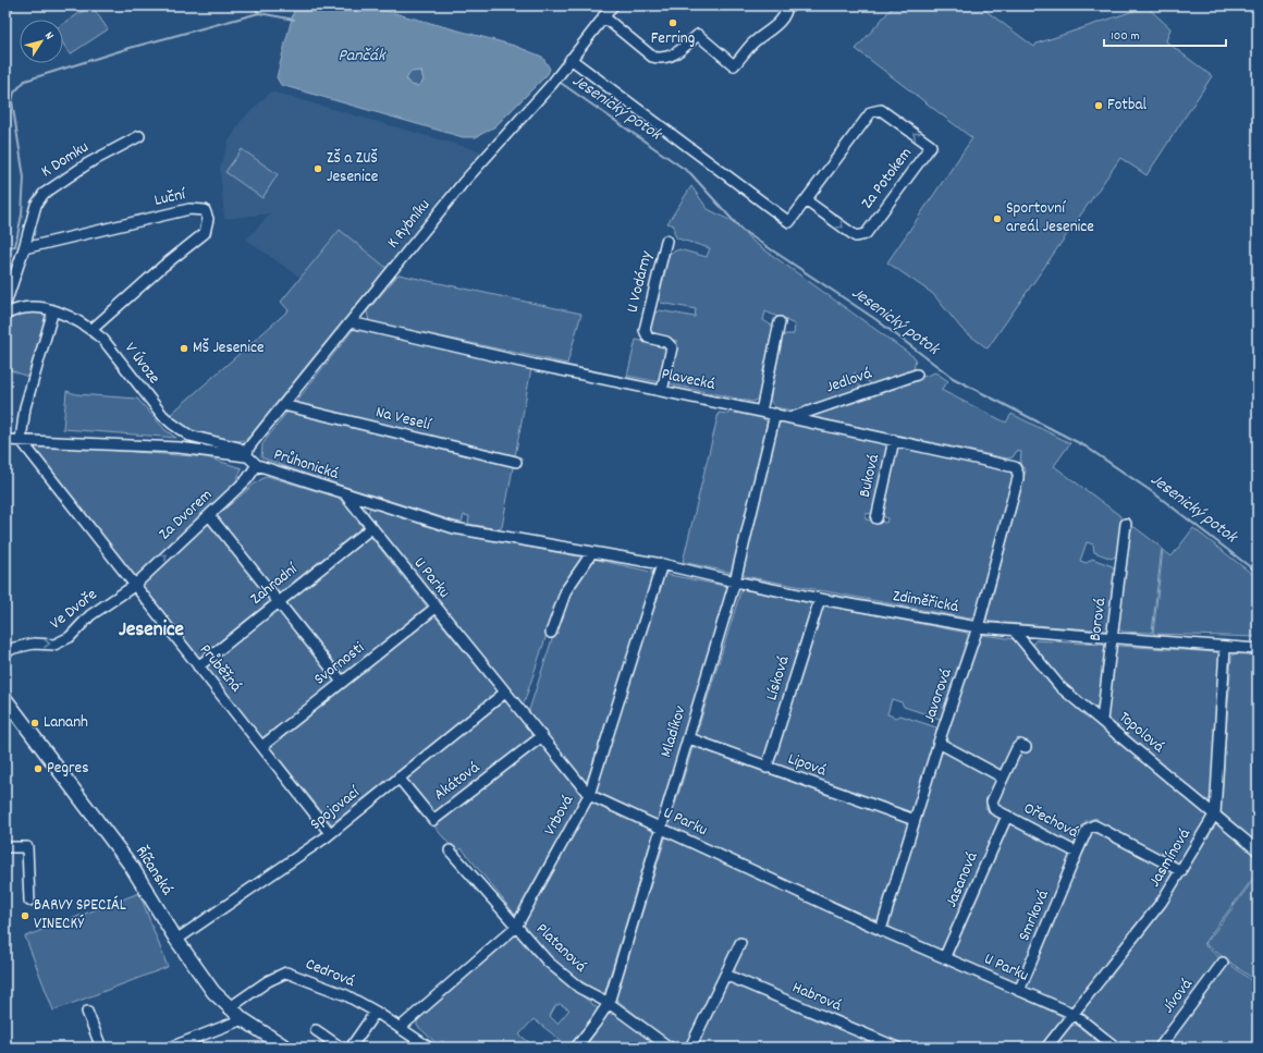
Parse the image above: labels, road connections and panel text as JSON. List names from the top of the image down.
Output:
{
  "streets": {
    "main road": ["Říčanská"],
    "street": [
      "K Domku",
      "Za Potokem",
      "Luční",
      "K Rybníku",
      "U Vodárny",
      "V Úvoze",
      "Plavecká",
      "Jedlová",
      "Na Veselí",
      "Průhonická",
      "Buková",
      "Za Dvorem",
      "U Parku",
      "Zahradní",
      "Zdiměřická",
      "Ve Dvoře",
      "Borová",
      "Svornosti",
      "Průběžná",
      "Lísková",
      "Javorová",
      "Mladíkov",
      "Topolová",
      "Lipová",
      "Akátová",
      "Spojovací",
      "Vrbová",
      "Ořechová",
      "Jasmínová",
      "Jasanová",
      "Smrková",
      "Platanová",
      "Cedrová",
      "Jívová",
      "Habrová"
    ]
  },
  "crossings": [
    ["K Domku", "Luční"],
    ["Za Potokem", "K Rybníku"],
    ["Luční", "V Úvoze"],
    ["K Rybníku", "V Úvoze"],
    ["K Rybníku", "Plavecká"],
    ["K Rybníku", "Na Veselí"],
    ["K Rybníku", "Průhonická"],
    ["U Vodárny", "Plavecká"],
    ["V Úvoze", "Průhonická"],
    ["Plavecká", "Jedlová"],
    ["Plavecká", "Buková"],
    ["Plavecká", "Javorová"],
    ["Plavecká", "Mladíkov"],
    ["Průhonická", "Za Dvorem"],
    ["Průhonická", "U Parku"],
    ["Průhonická", "Zdiměřická"],
    ["Za Dvorem", "Ve Dvoře"],
    ["Za Dvorem", "Průběžná"],
    ["U Parku", "Zahradní"],
    ["U Parku", "Svornosti"],
    ["U Parku", "Javorová"],
    ["U Parku", "Mladíkov"],
    ["U Parku", "Akátová"],
    ["U Parku", "Spojovací"],
    ["U Parku", "Vrbová"],
    ["U Parku", "Jasmínová"],
    ["U Parku", "Jasanová"],
    ["U Parku", "Smrková"],
    ["Zahradní", "Průběžná"],
    ["Zdiměřická", "Borová"],
    ["Zdiměřická", "Lísková"],
    ["Zdiměřická", "Javorová"],
    ["Zdiměřická", "Mladíkov"],
    ["Zdiměřická", "Topolová"],
    ["Zdiměřická", "Vrbová"],
    ["Zdiměřická", "Jasmínová"],
    ["Ve Dvoře", "Průběžná"],
    ["Borová", "Topolová"],
    ["Svornosti", "Průběžná"],
    ["Průběžná", "Spojovací"],
    ["Lísková", "Lipová"],
    ["Javorová", "Lipová"],
    ["Mladíkov", "Lipová"],
    ["Mladíkov", "Platanová"],
    ["Topolová", "Jasmínová"],
    ["Akátová", "Spojovací"],
    ["Spojovací", "Říčanská"],
    ["Vrbová", "Platanová"],
    ["Vrbová", "Cedrová"],
    ["Ořechová", "Jasmínová"],
    ["Ořechová", "Jasanová"],
    ["Ořechová", "Smrková"],
    ["Říčanská", "Cedrová"]
  ],
  "one_way": ["Za Dvorem", "Ve Dvoře"],
  "districts": ["Jesenice"],
  "water": ["Pančák", "Jesenický potok"],
  "places": [
    "Ferring",
    "Fotbal",
    "ZŠ a ZUŠ Jesenice",
    "Sportovní areál Jesenice",
    "MŠ Jesenice",
    "Lananh",
    "Pegres",
    "BARVY SPECIÁL VINECKÝ"
  ],
  "scale_bar": "100 m",
  "north": "top right"
}
